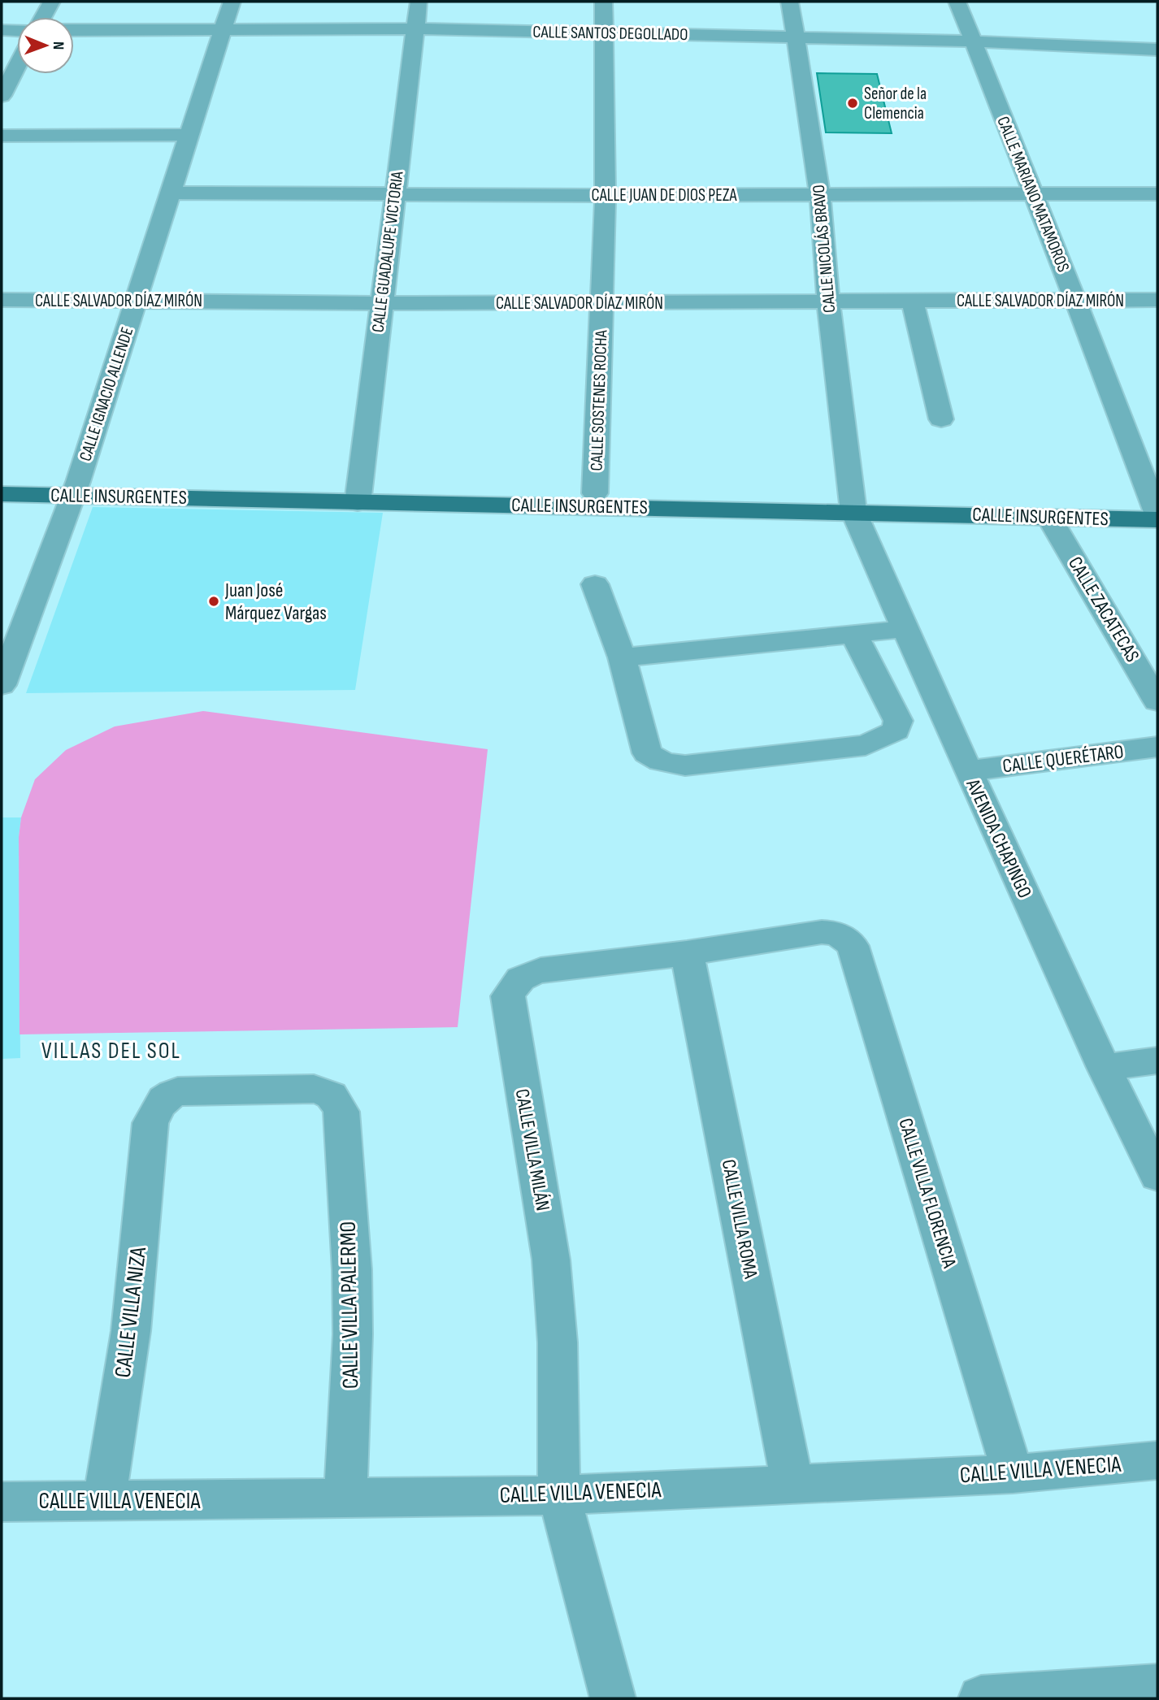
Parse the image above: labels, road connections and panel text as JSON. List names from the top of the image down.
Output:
{
  "streets": {
    "main road": ["CALLE INSURGENTES"],
    "street": [
      "CALLE SANTOS DEGOLLADO",
      "CALLE MARIANO MATAMOROS",
      "CALLE JUAN DE DIOS PEZA",
      "CALLE NICOLÁS BRAVO",
      "CALLE GUADALUPE VICTORIA",
      "CALLE SALVADOR DÍAZ MIRÓN",
      "CALLE IGNACIO ALLENDE",
      "CALLE SOSTENES ROCHA",
      "CALLE ZACATECAS",
      "CALLE QUERÉTARO",
      "AVENIDA CHAPINGO",
      "CALLE VILLA MILÁN",
      "CALLE VILLA FLORENCIA",
      "CALLE VILLA ROMA",
      "CALLE VILLA PALERMO",
      "CALLE VILLA NIZA",
      "CALLE VILLA VENECIA"
    ]
  },
  "crossings": [
    ["CALLE SANTOS DEGOLLADO", "CALLE MARIANO MATAMOROS"],
    ["CALLE SANTOS DEGOLLADO", "CALLE NICOLÁS BRAVO"],
    ["CALLE SANTOS DEGOLLADO", "CALLE GUADALUPE VICTORIA"],
    ["CALLE SANTOS DEGOLLADO", "CALLE IGNACIO ALLENDE"],
    ["CALLE SANTOS DEGOLLADO", "CALLE SOSTENES ROCHA"],
    ["CALLE MARIANO MATAMOROS", "CALLE JUAN DE DIOS PEZA"],
    ["CALLE MARIANO MATAMOROS", "CALLE SALVADOR DÍAZ MIRÓN"],
    ["CALLE MARIANO MATAMOROS", "CALLE INSURGENTES"],
    ["CALLE JUAN DE DIOS PEZA", "CALLE NICOLÁS BRAVO"],
    ["CALLE JUAN DE DIOS PEZA", "CALLE GUADALUPE VICTORIA"],
    ["CALLE JUAN DE DIOS PEZA", "CALLE IGNACIO ALLENDE"],
    ["CALLE JUAN DE DIOS PEZA", "CALLE SOSTENES ROCHA"],
    ["CALLE NICOLÁS BRAVO", "CALLE SALVADOR DÍAZ MIRÓN"],
    ["CALLE NICOLÁS BRAVO", "CALLE INSURGENTES"],
    ["CALLE NICOLÁS BRAVO", "AVENIDA CHAPINGO"],
    ["CALLE GUADALUPE VICTORIA", "CALLE SALVADOR DÍAZ MIRÓN"],
    ["CALLE GUADALUPE VICTORIA", "CALLE INSURGENTES"],
    ["CALLE SALVADOR DÍAZ MIRÓN", "CALLE IGNACIO ALLENDE"],
    ["CALLE SALVADOR DÍAZ MIRÓN", "CALLE SOSTENES ROCHA"],
    ["CALLE IGNACIO ALLENDE", "CALLE INSURGENTES"],
    ["CALLE SOSTENES ROCHA", "CALLE INSURGENTES"],
    ["CALLE INSURGENTES", "CALLE ZACATECAS"],
    ["CALLE INSURGENTES", "AVENIDA CHAPINGO"],
    ["CALLE QUERÉTARO", "AVENIDA CHAPINGO"],
    ["CALLE VILLA MILÁN", "CALLE VILLA FLORENCIA"],
    ["CALLE VILLA MILÁN", "CALLE VILLA ROMA"],
    ["CALLE VILLA MILÁN", "CALLE VILLA VENECIA"],
    ["CALLE VILLA FLORENCIA", "CALLE VILLA VENECIA"],
    ["CALLE VILLA ROMA", "CALLE VILLA VENECIA"],
    ["CALLE VILLA PALERMO", "CALLE VILLA NIZA"],
    ["CALLE VILLA PALERMO", "CALLE VILLA VENECIA"],
    ["CALLE VILLA NIZA", "CALLE VILLA VENECIA"]
  ],
  "districts": ["VILLAS DEL SOL"],
  "places": ["Señor de la Clemencia", "Juan José Márquez Vargas"],
  "north": "right"
}
